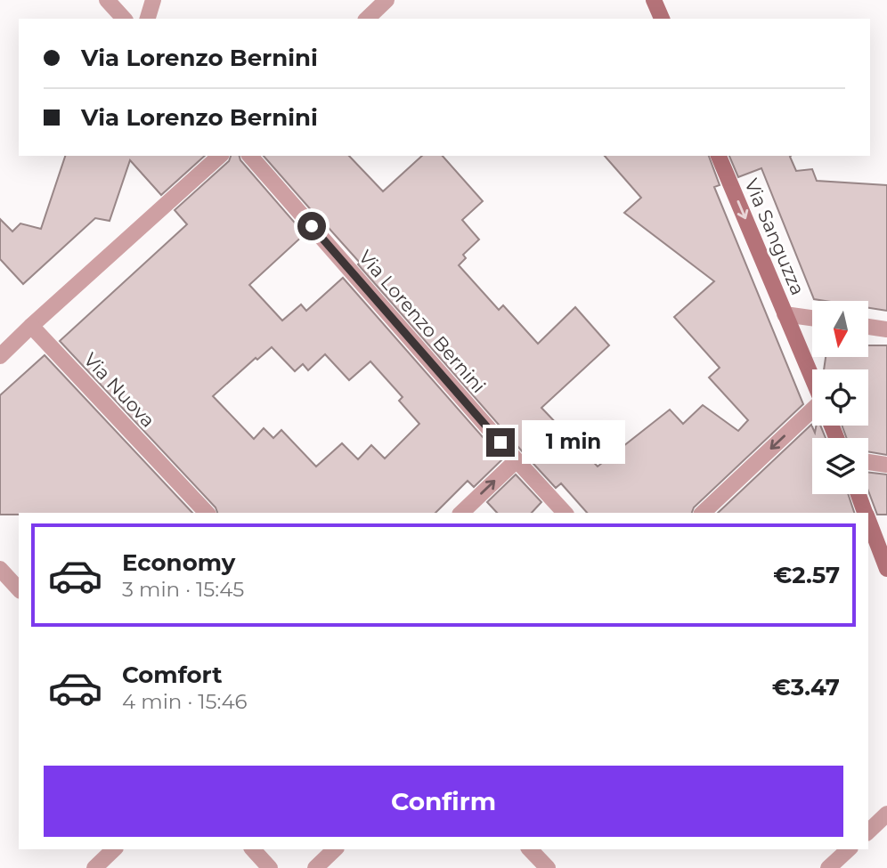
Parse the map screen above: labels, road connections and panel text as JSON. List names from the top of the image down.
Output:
{
  "streets": {
    "street": ["Via Sanguzza", "Via Lorenzo Bernini", "Via Nuova"]
  },
  "one_way": ["Via Sanguzza"],
  "north": "bottom",
  "page": {
    "banner": ["Via Lorenzo Bernini", "Via Lorenzo Bernini"],
    "bubble": "1 min",
    "list": [
      {
        "name": "Economy",
        "note": "3 min · 15:45",
        "value": "€2.57"
      },
      {
        "name": "Comfort",
        "note": "4 min · 15:46",
        "value": "€3.47"
      }
    ],
    "buttons": "Confirm"
  }
}
